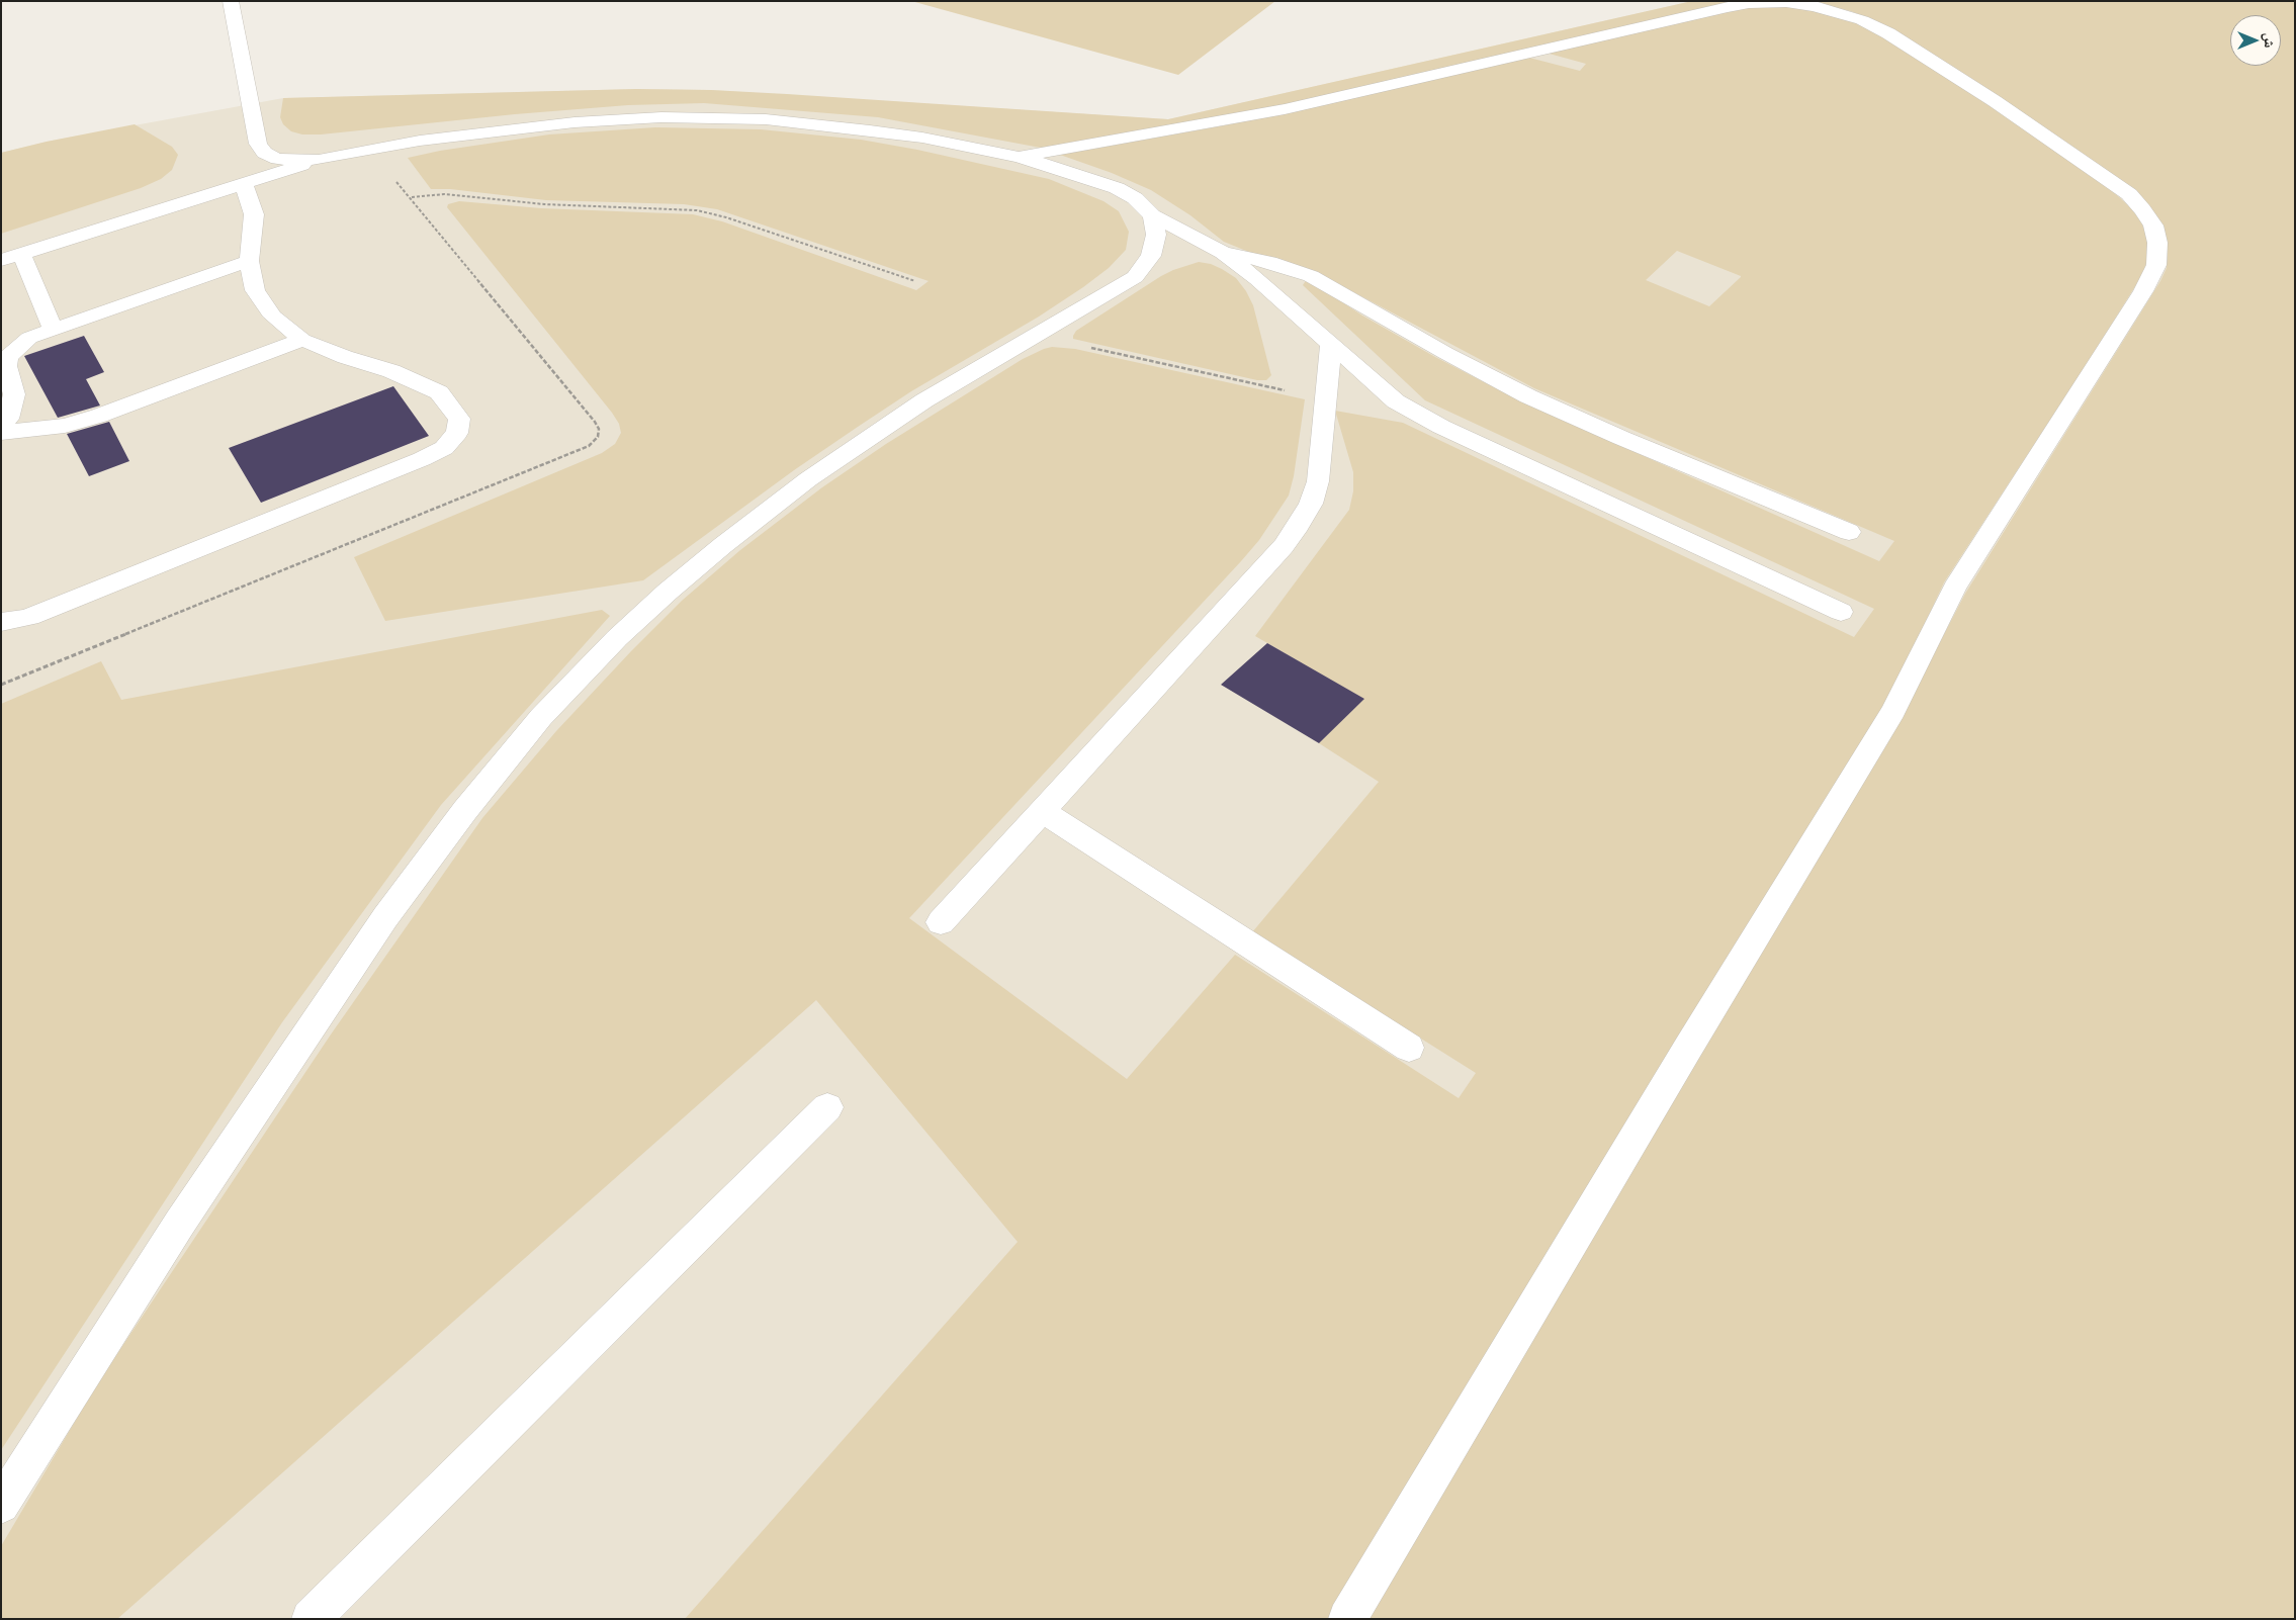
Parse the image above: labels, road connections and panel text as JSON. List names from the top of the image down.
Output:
{
  "north": "right"
}
